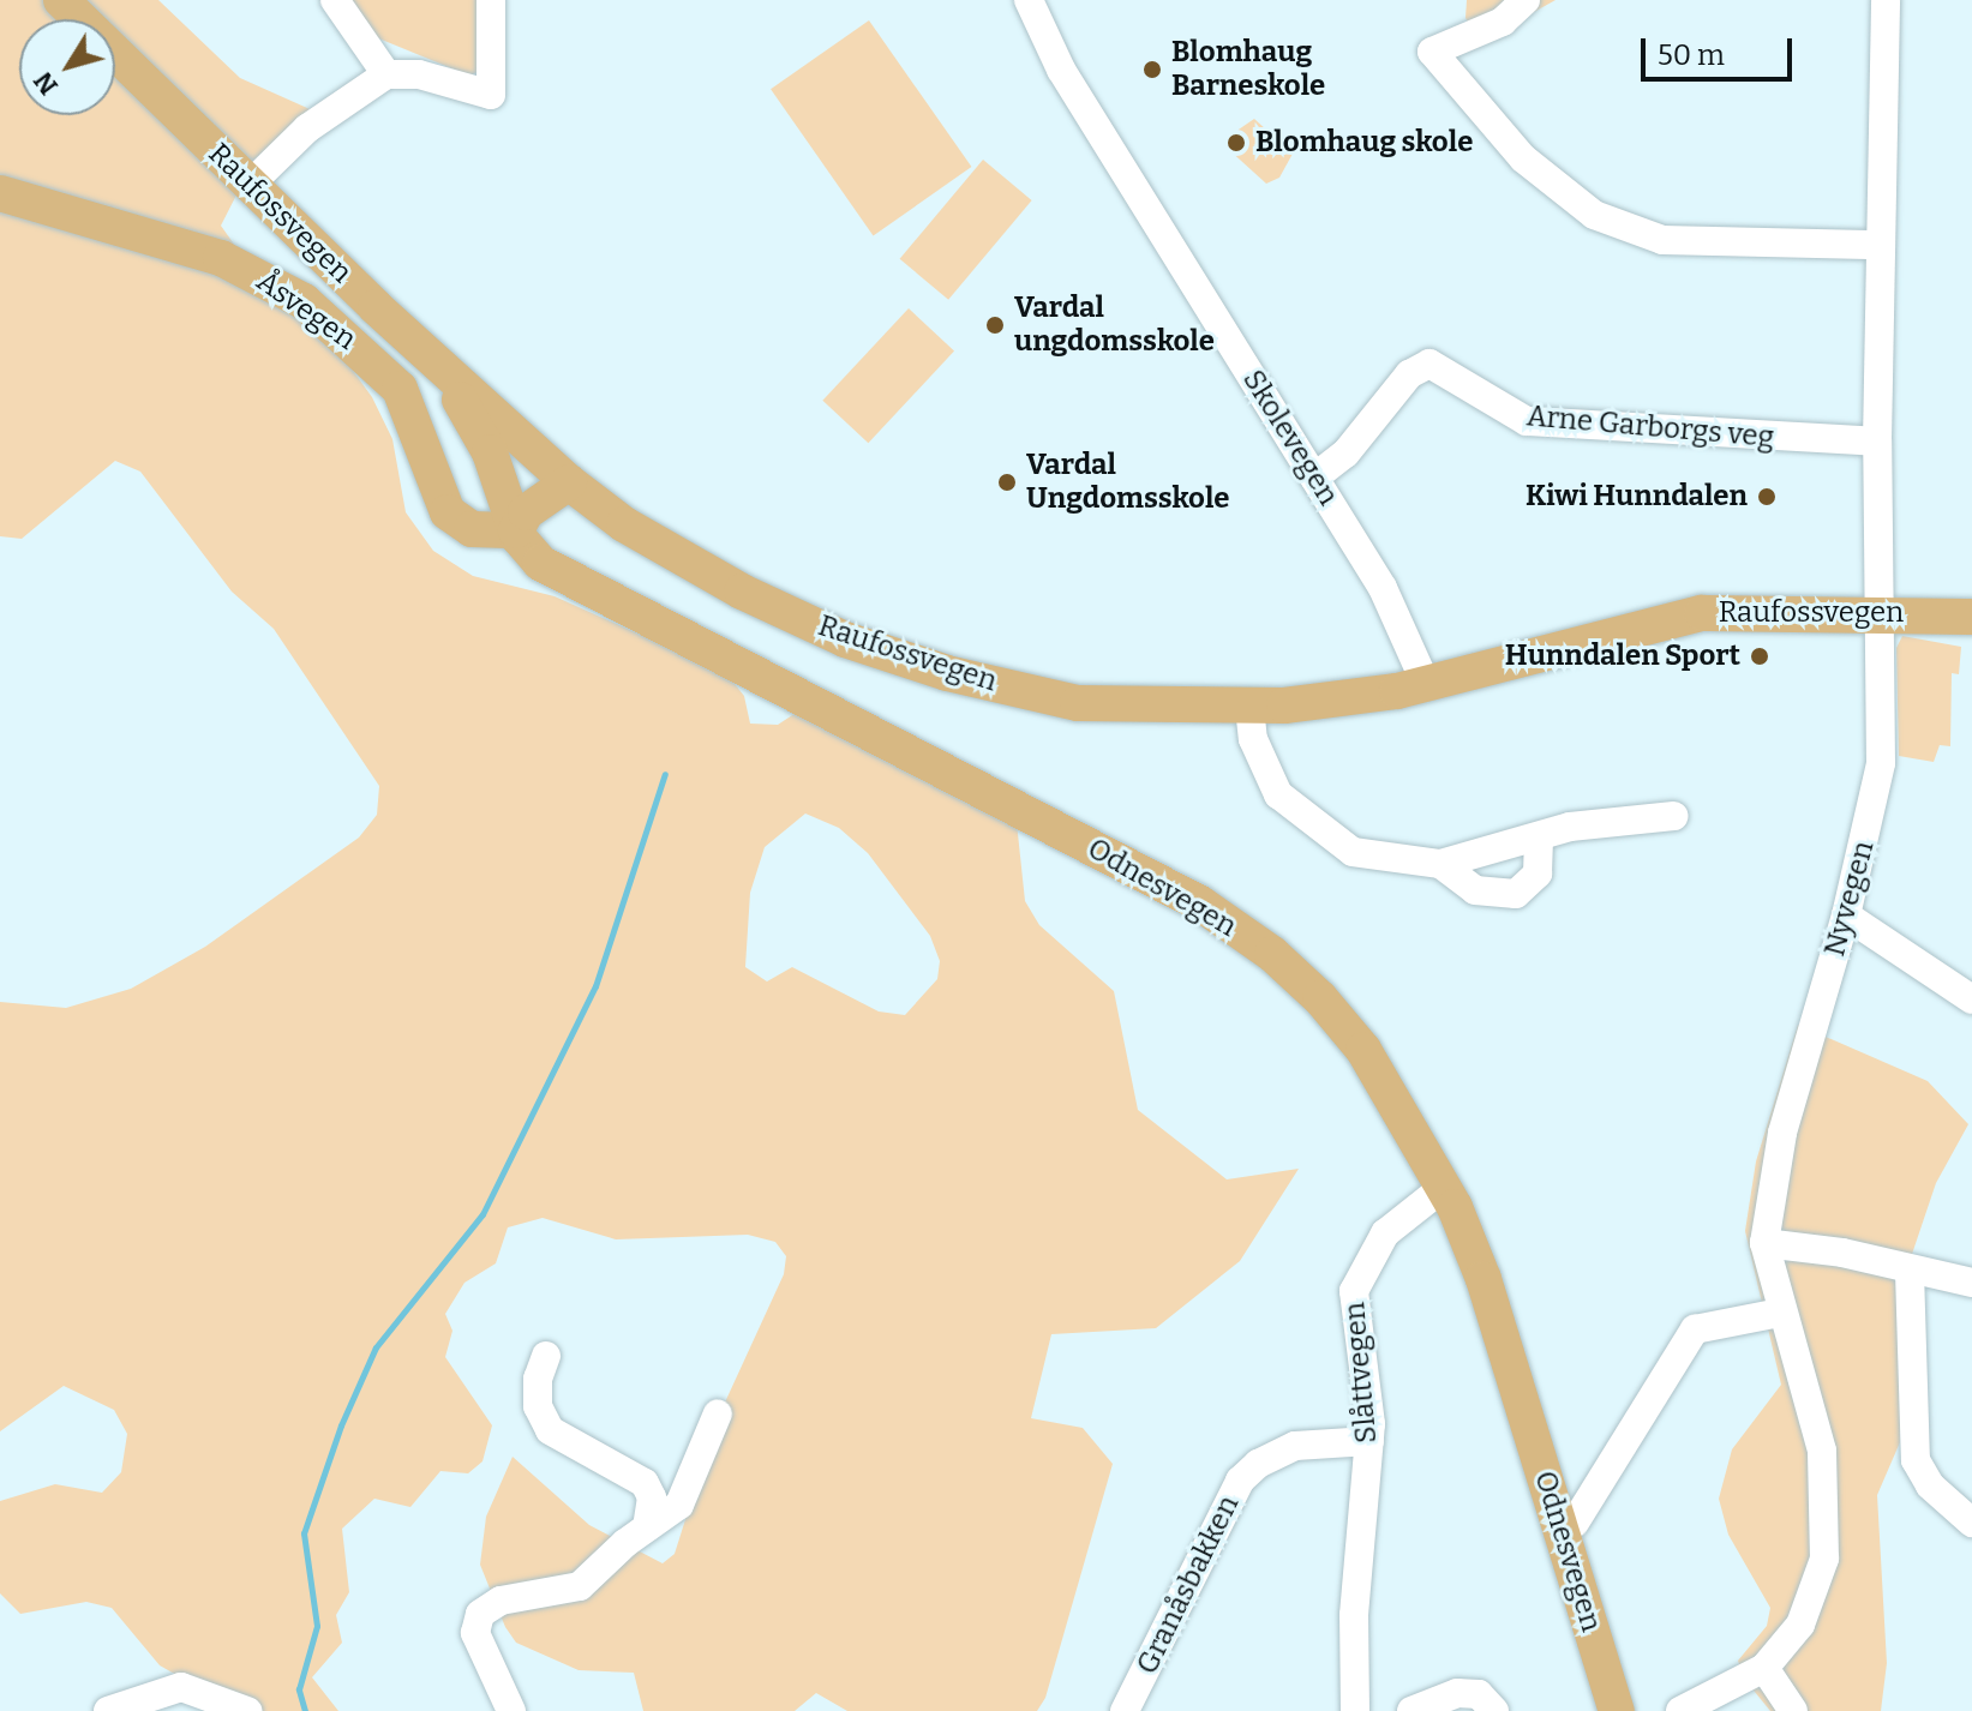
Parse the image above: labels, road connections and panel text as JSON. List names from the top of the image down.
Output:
{
  "streets": {
    "main road": ["Raufossvegen", "Åsvegen", "Odnesvegen"],
    "street": [
      "Arne Garborgs veg",
      "Skolevegen",
      "Nyvegen",
      "Slåttvegen",
      "Granåsbakken"
    ]
  },
  "crossings": [
    ["Raufossvegen", "Skolevegen"],
    ["Raufossvegen", "Odnesvegen"],
    ["Raufossvegen", "Nyvegen"],
    ["Åsvegen", "Odnesvegen"],
    ["Arne Garborgs veg", "Skolevegen"],
    ["Arne Garborgs veg", "Nyvegen"],
    ["Odnesvegen", "Slåttvegen"],
    ["Slåttvegen", "Granåsbakken"]
  ],
  "places": [
    "Blomhaug Barneskole",
    "Blomhaug skole",
    "Vardal ungdomsskole",
    "Vardal Ungdomsskole",
    "Kiwi Hunndalen",
    "Hunndalen Sport"
  ],
  "scale_bar": "50 m",
  "north": "bottom left"
}
